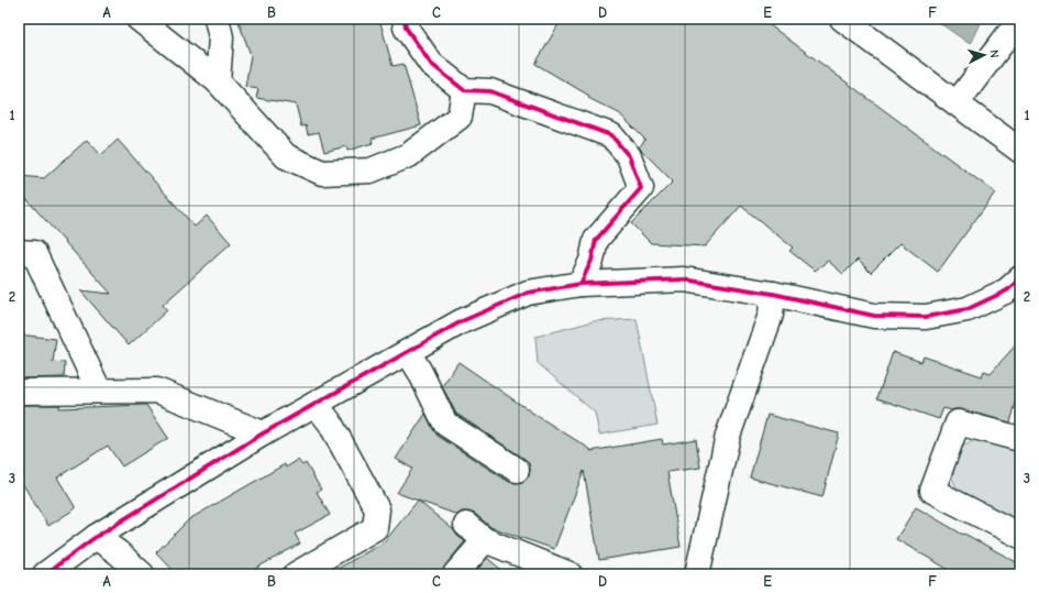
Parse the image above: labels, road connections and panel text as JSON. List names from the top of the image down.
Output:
{
  "north": "right",
  "grid": {
    "columns": [
      "A",
      "B",
      "C",
      "D",
      "E",
      "F"
    ],
    "rows": ["1", "2", "3"]
  }
}
